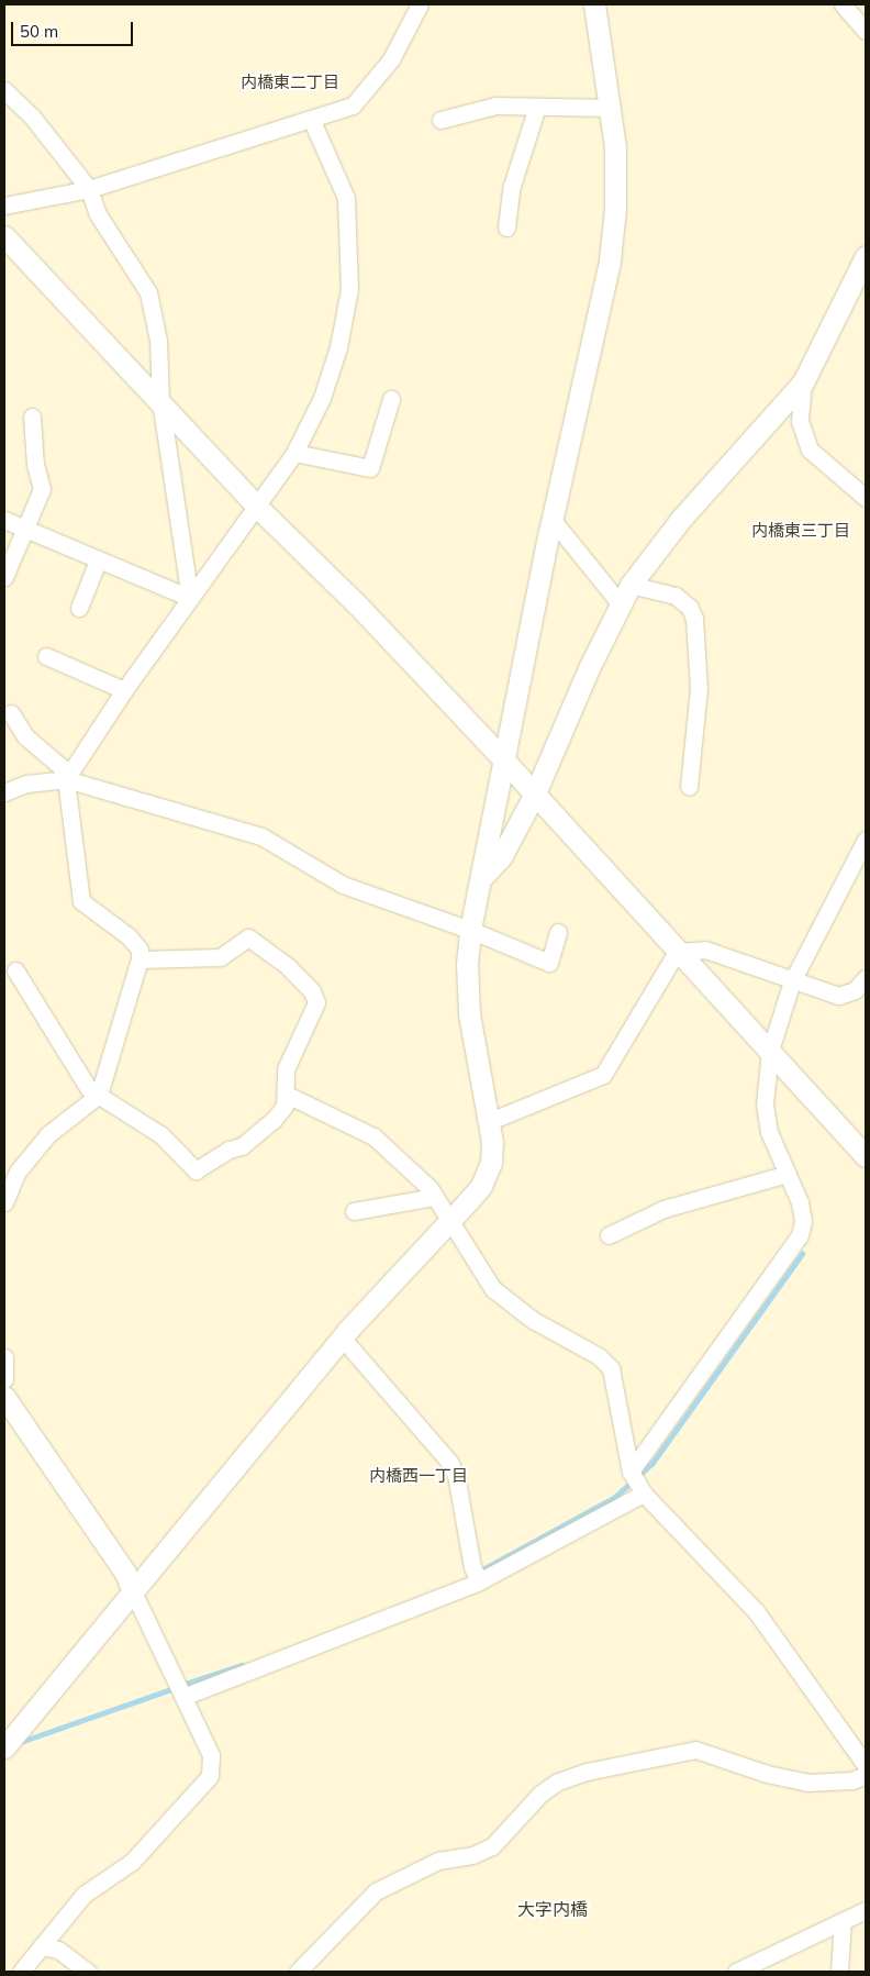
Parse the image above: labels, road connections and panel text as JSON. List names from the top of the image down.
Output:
{
  "districts": [
    "内橋東二丁目",
    "内橋東三丁目",
    "内橋西一丁目",
    "大字内橋"
  ],
  "scale_bar": "50 m"
}
